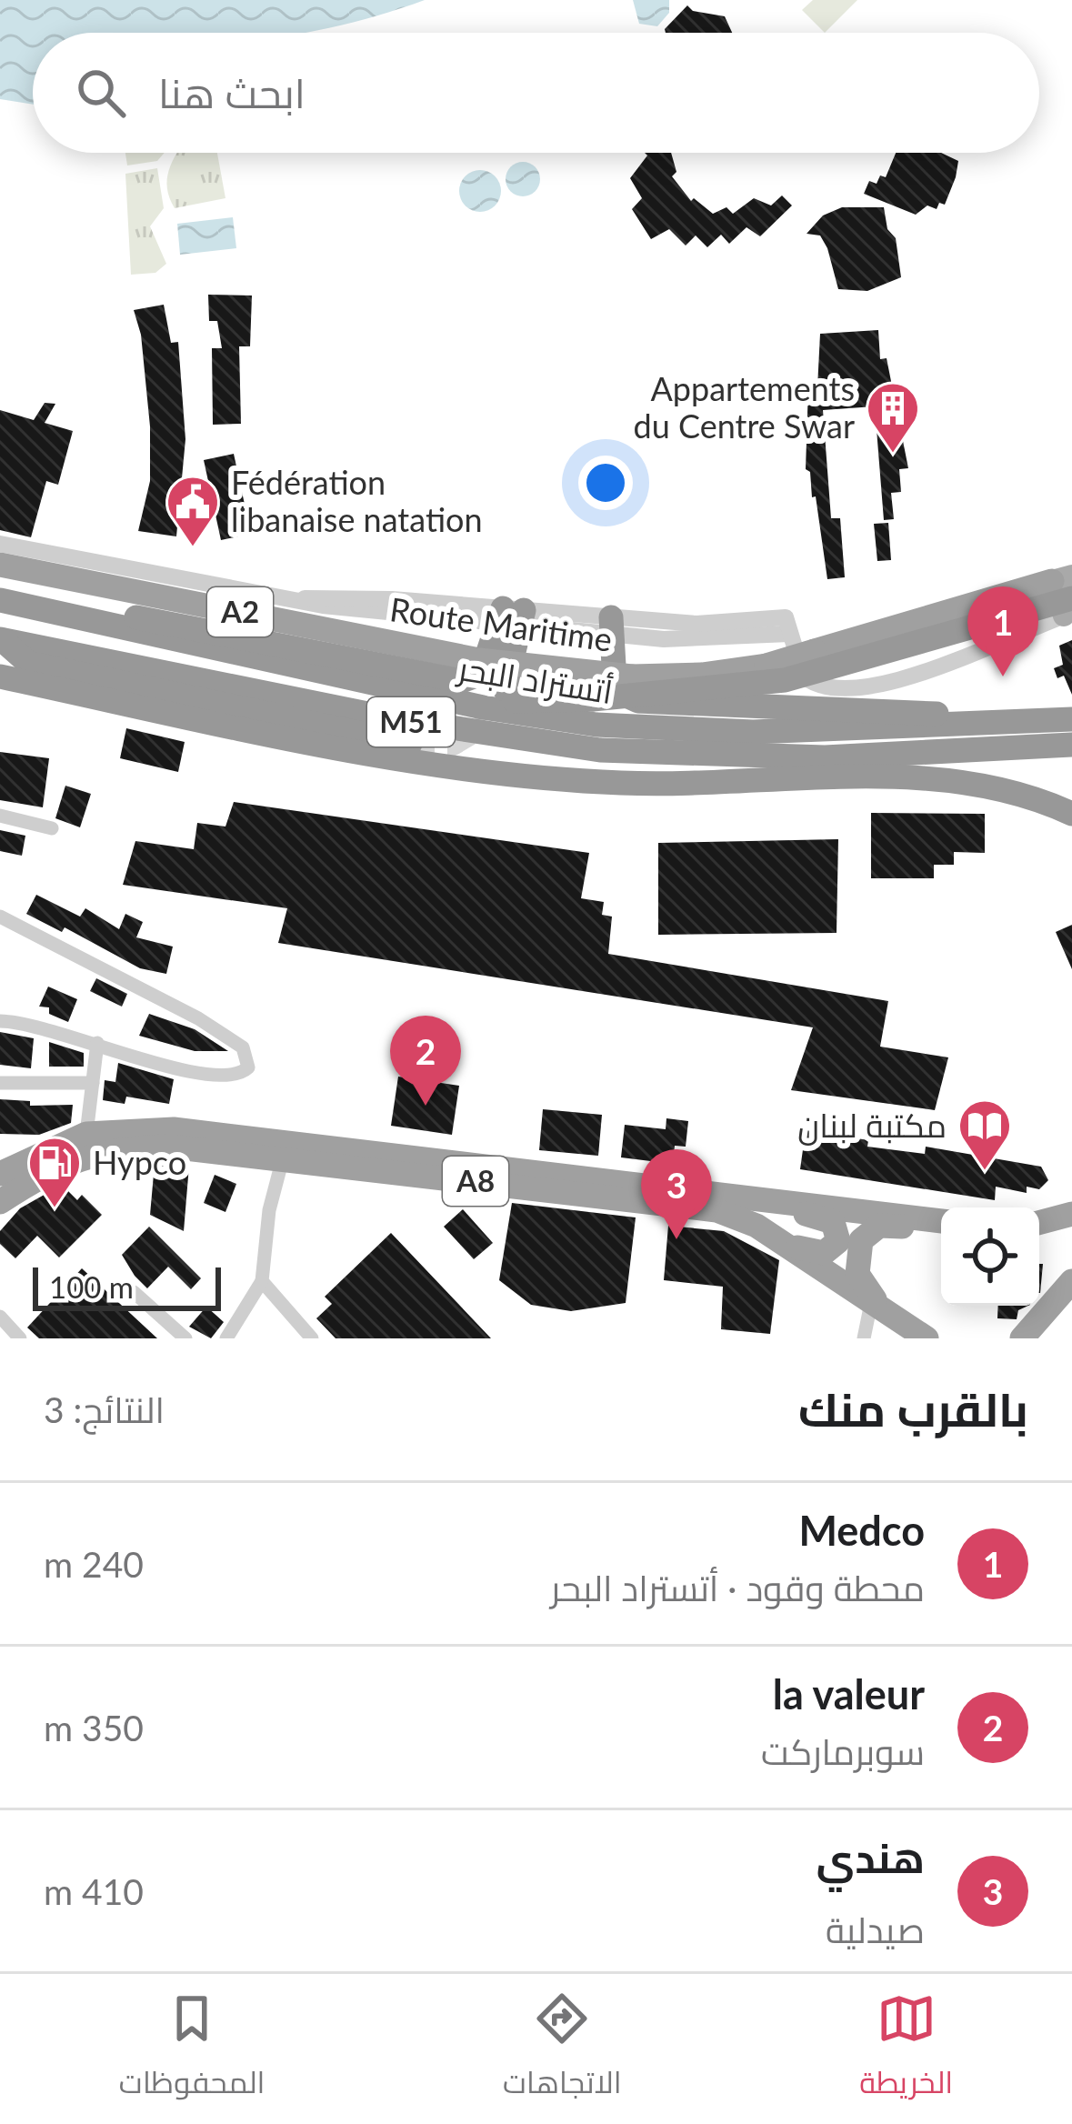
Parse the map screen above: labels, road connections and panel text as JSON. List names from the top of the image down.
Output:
{
  "streets": {
    "highway": [
      "A2",
      "Route Maritime",
      "أتستراد البحر",
      "M51",
      "A8"
    ]
  },
  "places": {
    "building": ["Appartements du Centre Swar"],
    "public building": ["Fédération libanaise natation"],
    "library": ["مكتبة لبنان"],
    "fuel station": ["Hypco"]
  },
  "scale_bar": "100 m",
  "page": {
    "search": "ابحث هنا",
    "pins": ["1", "2", "3"],
    "scale": "100 m",
    "heading": ["بالقرب منك", "النتائج: 3"],
    "list": [
      {
        "mark": "1",
        "name": "Medco",
        "note": "محطة وقود · أتستراد البحر",
        "value": "240 m"
      },
      {
        "mark": "2",
        "name": "la valeur",
        "note": "سوبرماركت",
        "value": "350 m"
      },
      {
        "mark": "3",
        "name": "هندي",
        "note": "صيدلية",
        "value": "410 m"
      }
    ],
    "nav": ["الخريطة", "الاتجاهات", "المحفوظات"]
  }
}
